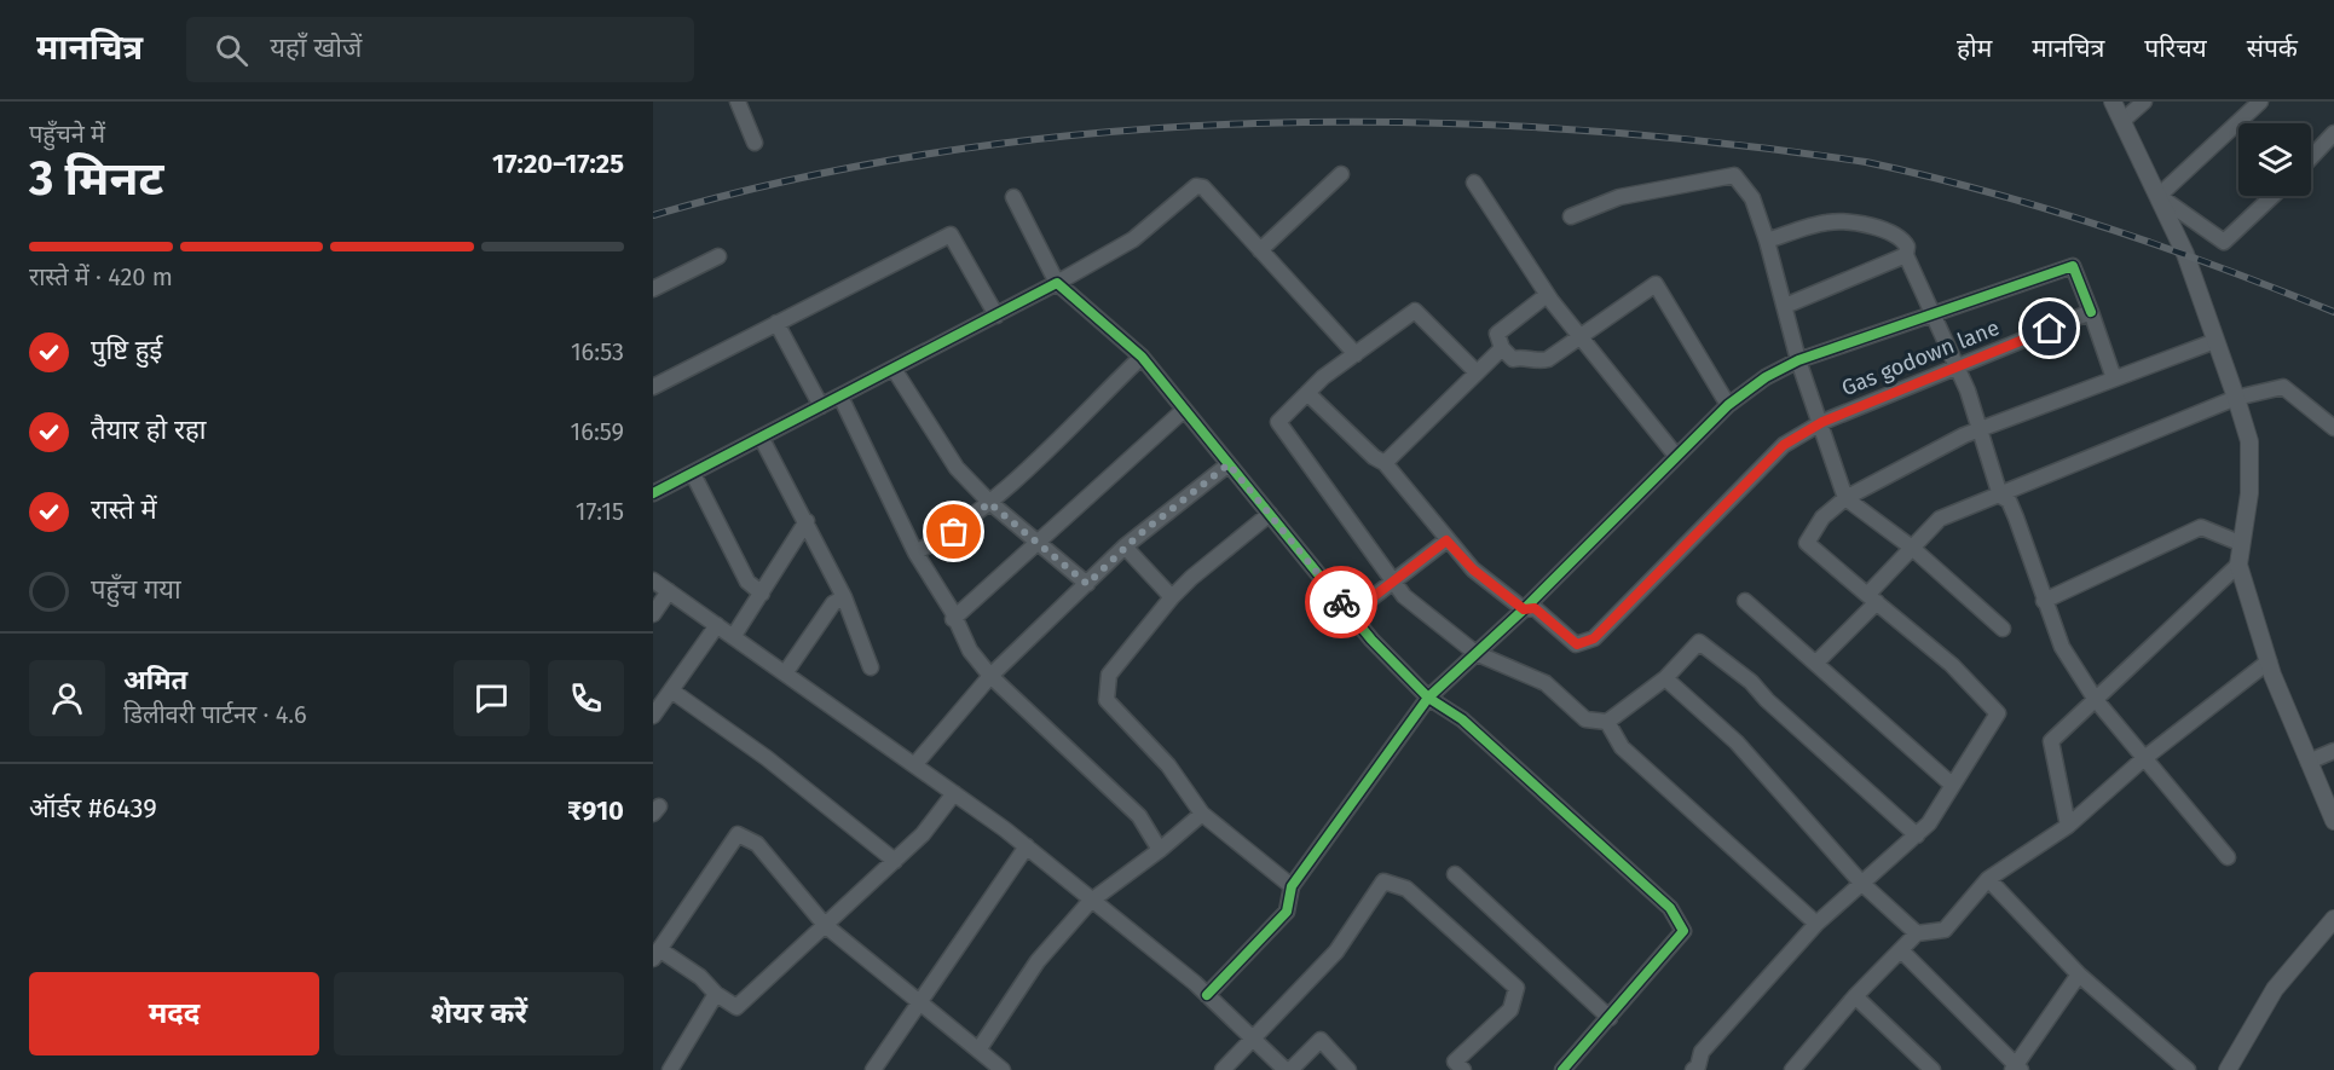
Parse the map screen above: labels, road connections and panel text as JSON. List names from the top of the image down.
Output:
{
  "streets": {
    "street": ["Gas godown lane"]
  },
  "page": {
    "header": "मानचित्र",
    "search": "यहाँ खोजें",
    "nav": [
      "होम",
      "मानचित्र",
      "परिचय",
      "संपर्क"
    ],
    "heading": ["3 मिनट", "पहुँचने में", "17:20–17:25"],
    "panel": [
      "अमित",
      "डिलीवरी पार्टनर · 4.6",
      "ऑर्डर #6439",
      "₹910"
    ],
    "bar": "रास्ते में · 420 m",
    "list": [
      ["पुष्टि हुई", "16:53"],
      ["तैयार हो रहा", "16:59"],
      ["रास्ते में", "17:15"],
      "पहुँच गया"
    ],
    "buttons": ["मदद", "शेयर करें"]
  }
}
